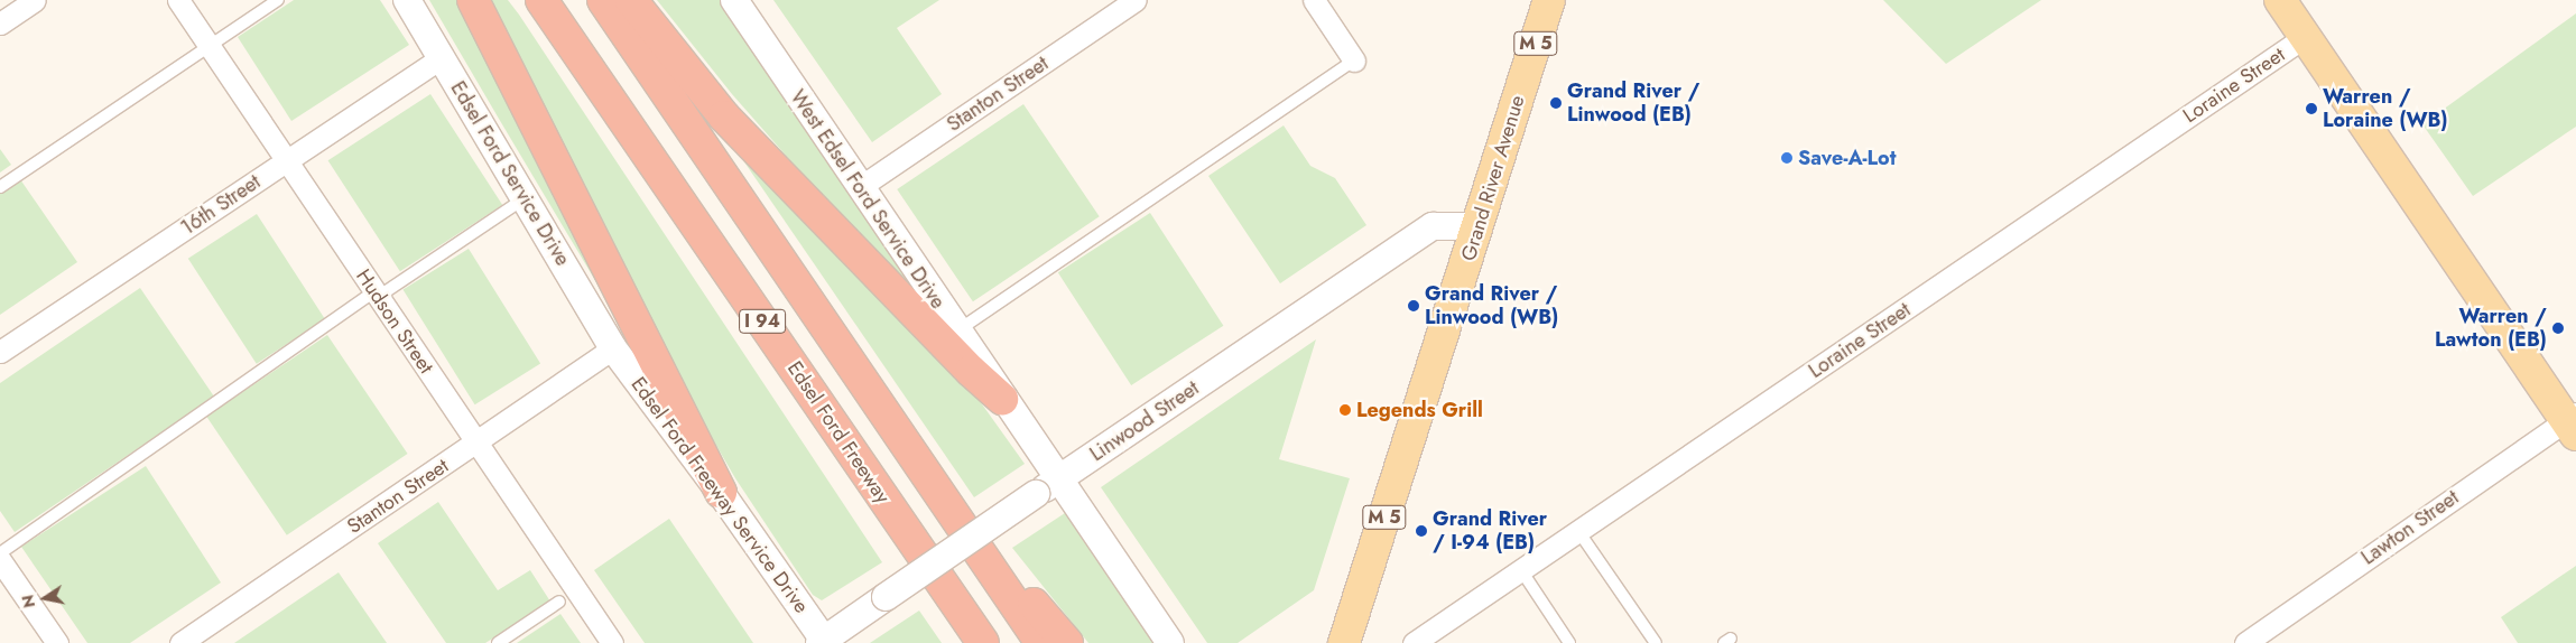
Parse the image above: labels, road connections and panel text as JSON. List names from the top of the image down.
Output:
{
  "streets": {
    "highway": ["I 94", "Edsel Ford Freeway"],
    "main road": ["M 5", "Grand River Avenue"],
    "street": [
      "Loraine Street",
      "Stanton Street",
      "Edsel Ford Service Drive",
      "West Edsel Ford Service Drive",
      "16th Street",
      "Hudson Street",
      "Linwood Street",
      "Edsel Ford Freeway Service Drive",
      "Lawton Street"
    ]
  },
  "crossings": [
    ["Stanton Street", "Edsel Ford Service Drive"],
    ["Stanton Street", "West Edsel Ford Service Drive"],
    ["Stanton Street", "Hudson Street"],
    ["Stanton Street", "Edsel Ford Freeway Service Drive"],
    ["Edsel Ford Service Drive", "16th Street"],
    ["Edsel Ford Service Drive", "Edsel Ford Freeway Service Drive"],
    ["Grand River Avenue", "Linwood Street"],
    ["16th Street", "Hudson Street"],
    ["Linwood Street", "Edsel Ford Freeway Service Drive"]
  ],
  "places": [
    "Grand River / Linwood (EB)",
    "Warren / Loraine (WB)",
    "Save-A-Lot",
    "Grand River / Linwood (WB)",
    "Warren / Lawton (EB)",
    "Legends Grill",
    "Grand River / I-94 (EB)"
  ],
  "north": "left"
}
